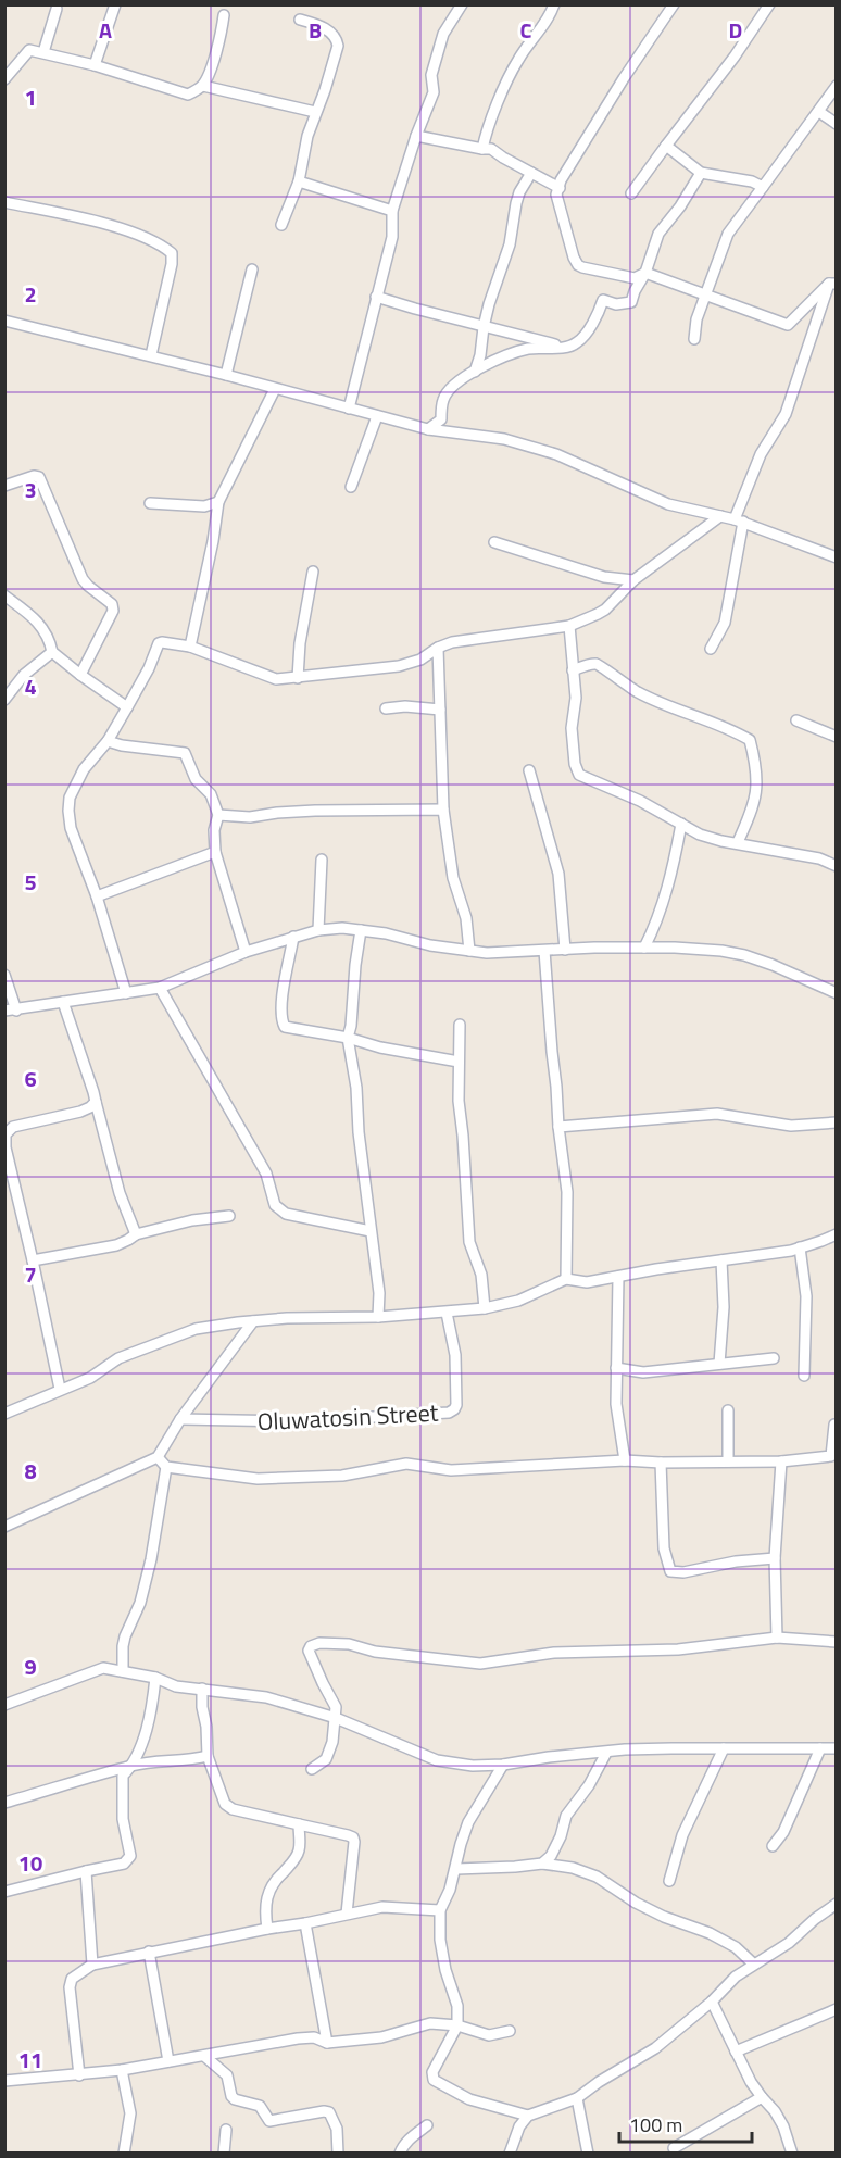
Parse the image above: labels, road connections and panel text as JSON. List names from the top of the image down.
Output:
{
  "streets": {
    "street": ["Oluwatosin Street"]
  },
  "scale_bar": "100 m",
  "grid": {
    "columns": [
      "A",
      "B",
      "C",
      "D"
    ],
    "rows": [
      "1",
      "2",
      "3",
      "4",
      "5",
      "6",
      "7",
      "8",
      "9",
      "10",
      "11"
    ]
  }
}
